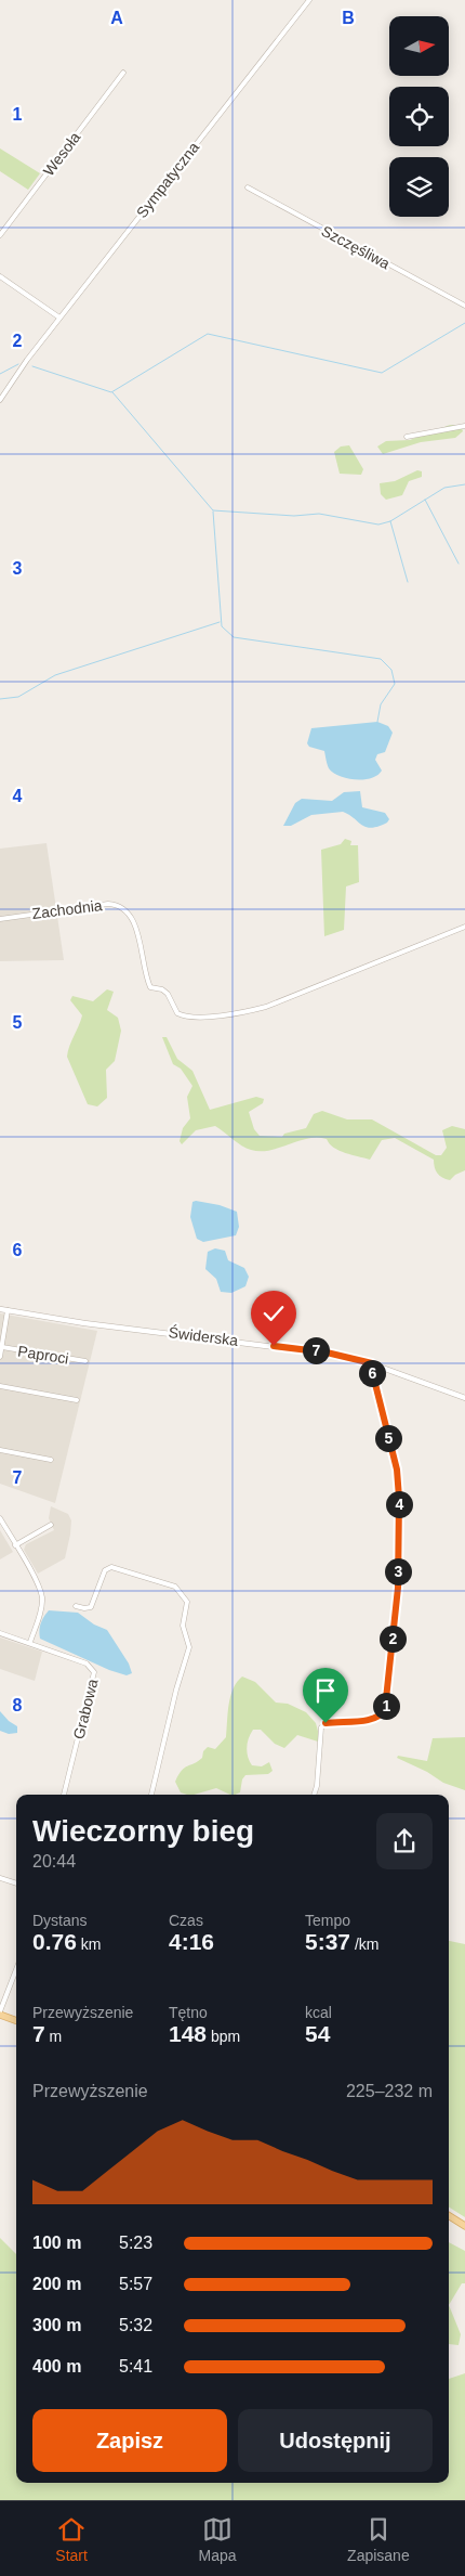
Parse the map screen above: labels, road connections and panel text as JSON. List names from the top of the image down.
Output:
{
  "streets": {
    "street": [
      "Wesoła",
      "Sympatyczna",
      "Szczęśliwa",
      "Zachodnia",
      "Świderska",
      "Paproci",
      "Grabowa"
    ]
  },
  "north": "right",
  "page": {
    "pins": [
      "7",
      "6",
      "5",
      "4",
      "3",
      "2",
      "1"
    ],
    "heading": ["Wieczorny bieg", "20:44"],
    "stats": [
      ["Dystans", "0.76 km"],
      ["Czas", "4:16"],
      ["Tempo", "5:37 /km"],
      ["Przewyższenie", "7 m"],
      ["Tętno", "148 bpm"],
      ["kcal", "54"]
    ],
    "chart": ["Przewyższenie", "225–232 m"],
    "list": [
      {
        "name": "100 m",
        "note": "5:23"
      },
      {
        "name": "200 m",
        "note": "5:57"
      },
      {
        "name": "300 m",
        "note": "5:32"
      },
      {
        "name": "400 m",
        "note": "5:41"
      }
    ],
    "buttons": ["Zapisz", "Udostępnij"],
    "tabs": ["Start", "Mapa", "Zapisane"]
  },
  "grid": {
    "columns": ["A", "B"],
    "rows": [
      "1",
      "2",
      "3",
      "4",
      "5",
      "6",
      "7",
      "8"
    ]
  }
}
